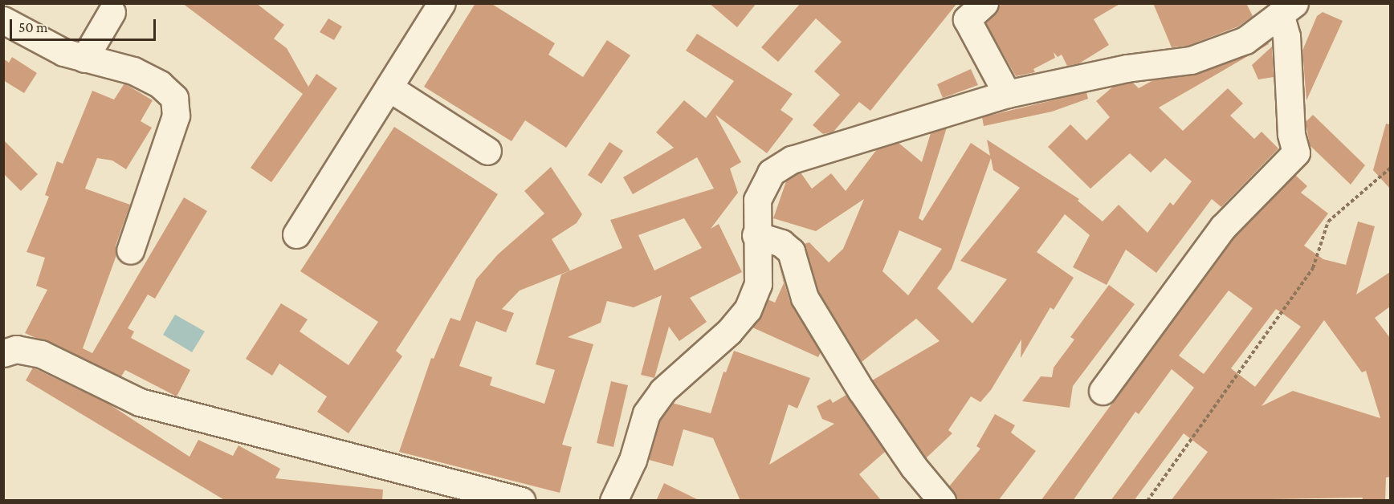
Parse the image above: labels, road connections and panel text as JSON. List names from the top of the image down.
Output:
{
  "scale_bar": "50 m"
}
